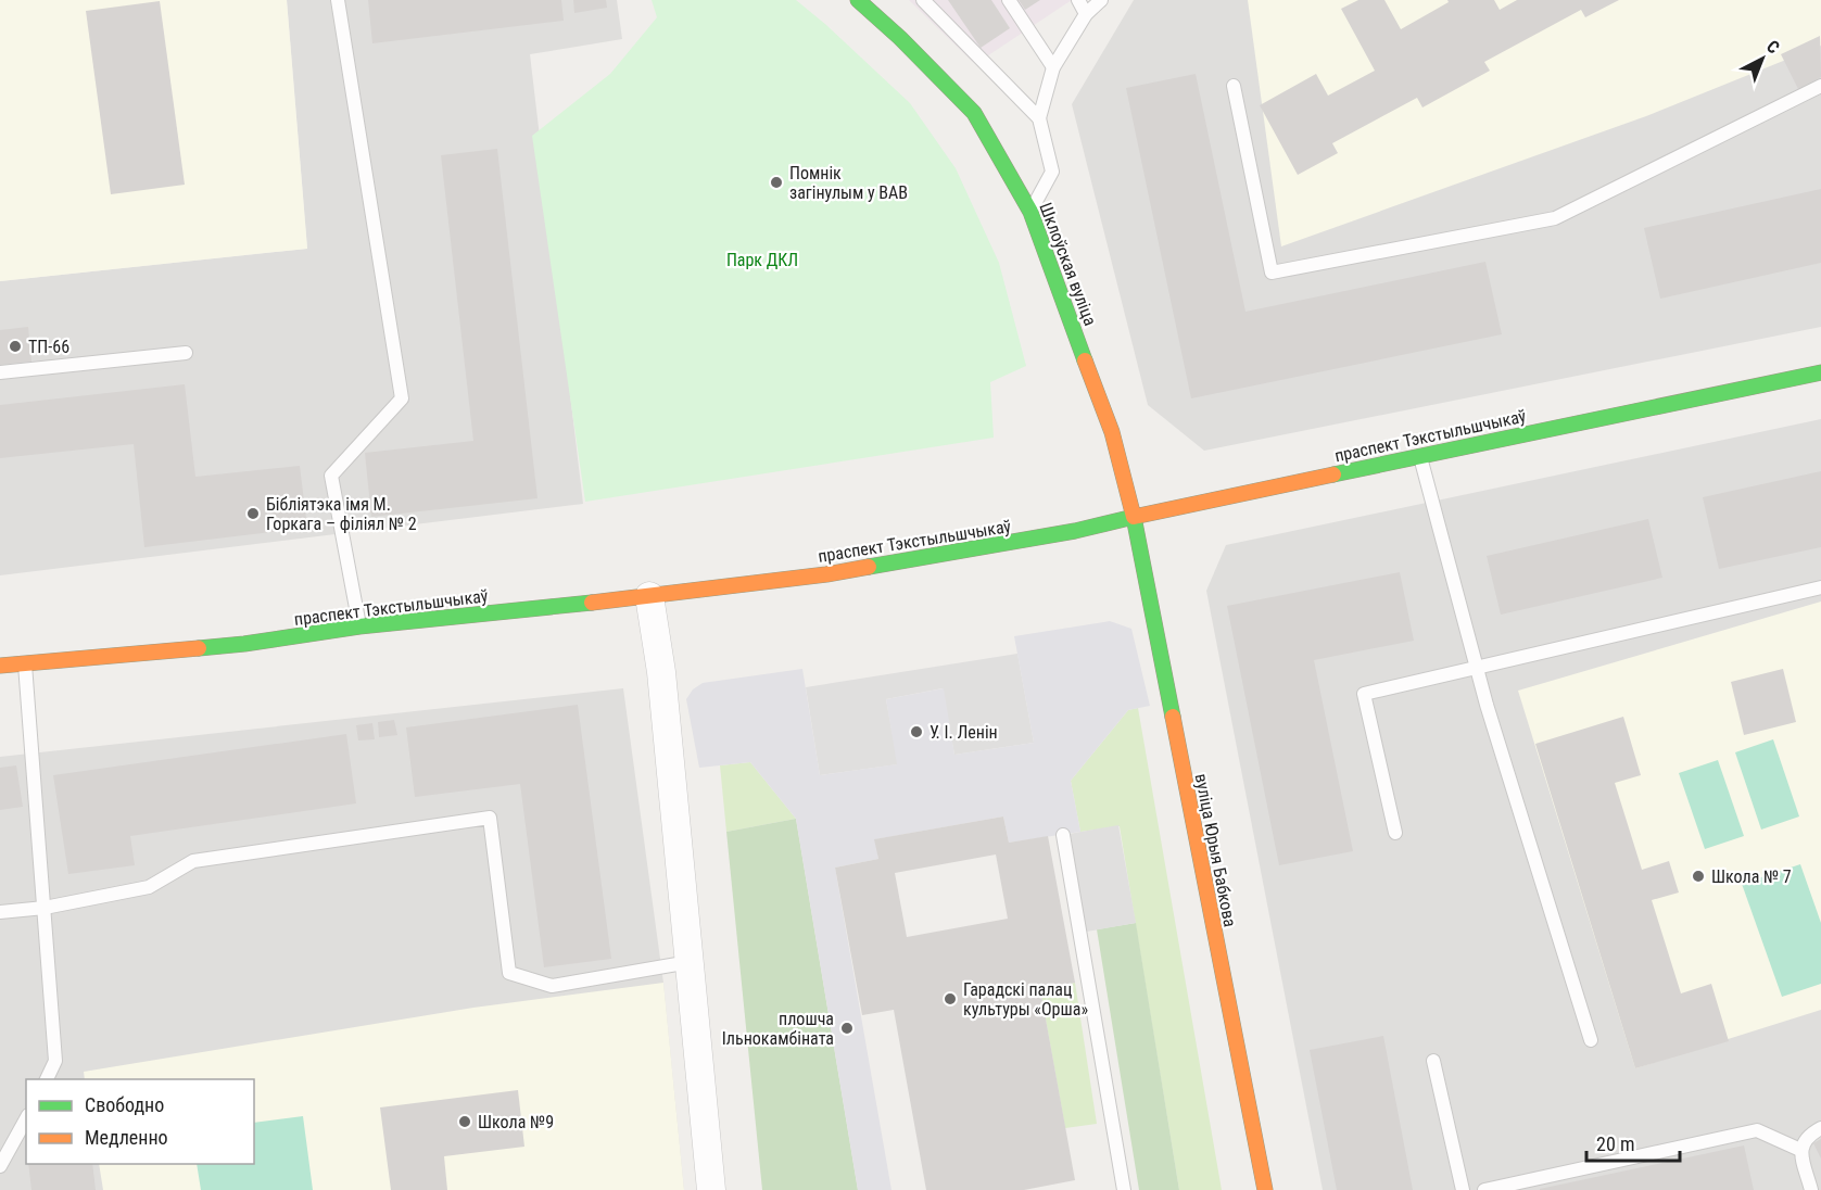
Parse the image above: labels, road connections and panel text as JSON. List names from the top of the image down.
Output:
{
  "streets": {
    "main road": ["Шклоўская вуліца", "праспект Тэкстыльшчыкаў", "вуліца Юрыя Бабкова"]
  },
  "crossings": [
    ["Шклоўская вуліца", "праспект Тэкстыльшчыкаў"],
    ["Шклоўская вуліца", "вуліца Юрыя Бабкова"],
    ["праспект Тэкстыльшчыкаў", "вуліца Юрыя Бабкова"]
  ],
  "parks": ["Парк ДКЛ"],
  "places": [
    "Помнік загінулым у ВАВ",
    "ТП-66",
    "Бібліятэка імя М. Горкага – філіял № 2",
    "У. І. Ленін",
    "Школа № 7",
    "Гарадскі палац культуры «Орша»",
    "плошча Ільнокамбіната",
    "Школа №9"
  ],
  "legend": ["Свободно", "Медленно"],
  "scale_bar": "20 m",
  "north": "top right"
}
